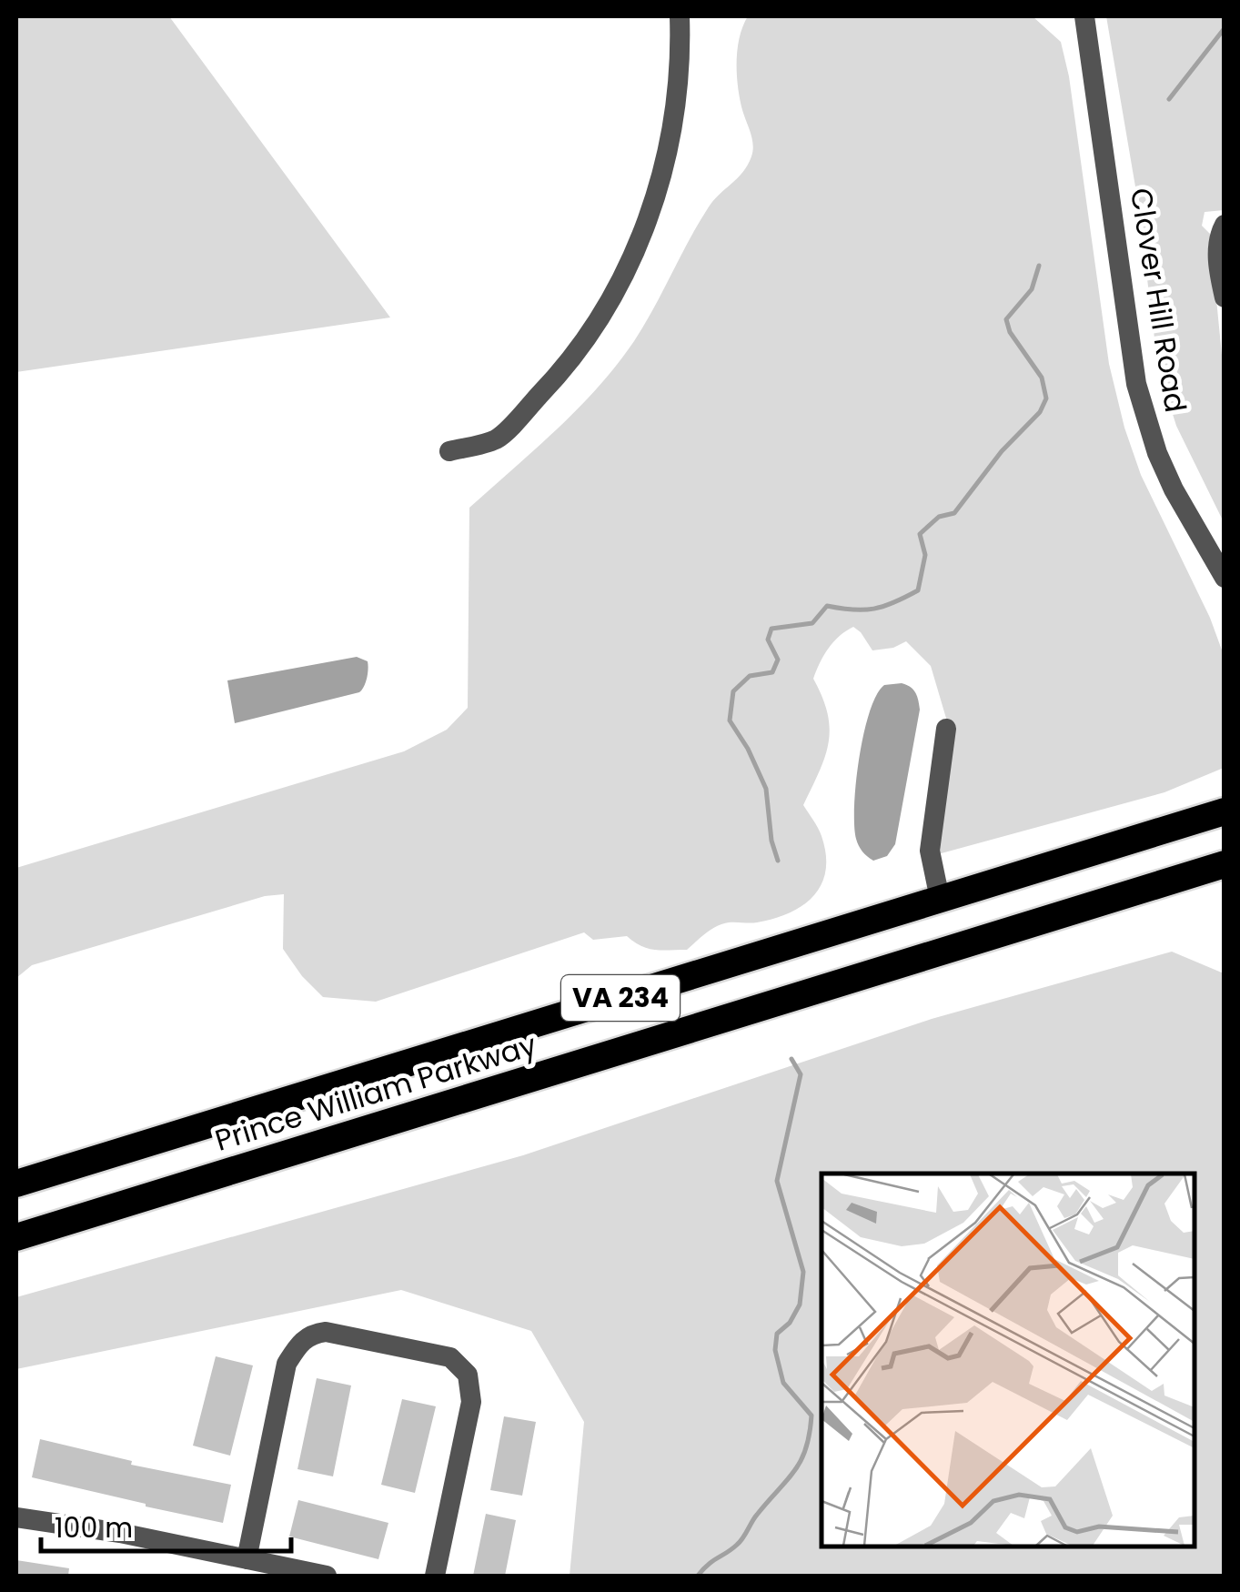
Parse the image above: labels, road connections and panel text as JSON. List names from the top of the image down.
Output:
{
  "streets": {
    "highway": ["VA 234", "Prince William Parkway"],
    "street": ["Clover Hill Road"]
  },
  "scale_bar": "100 m"
}
